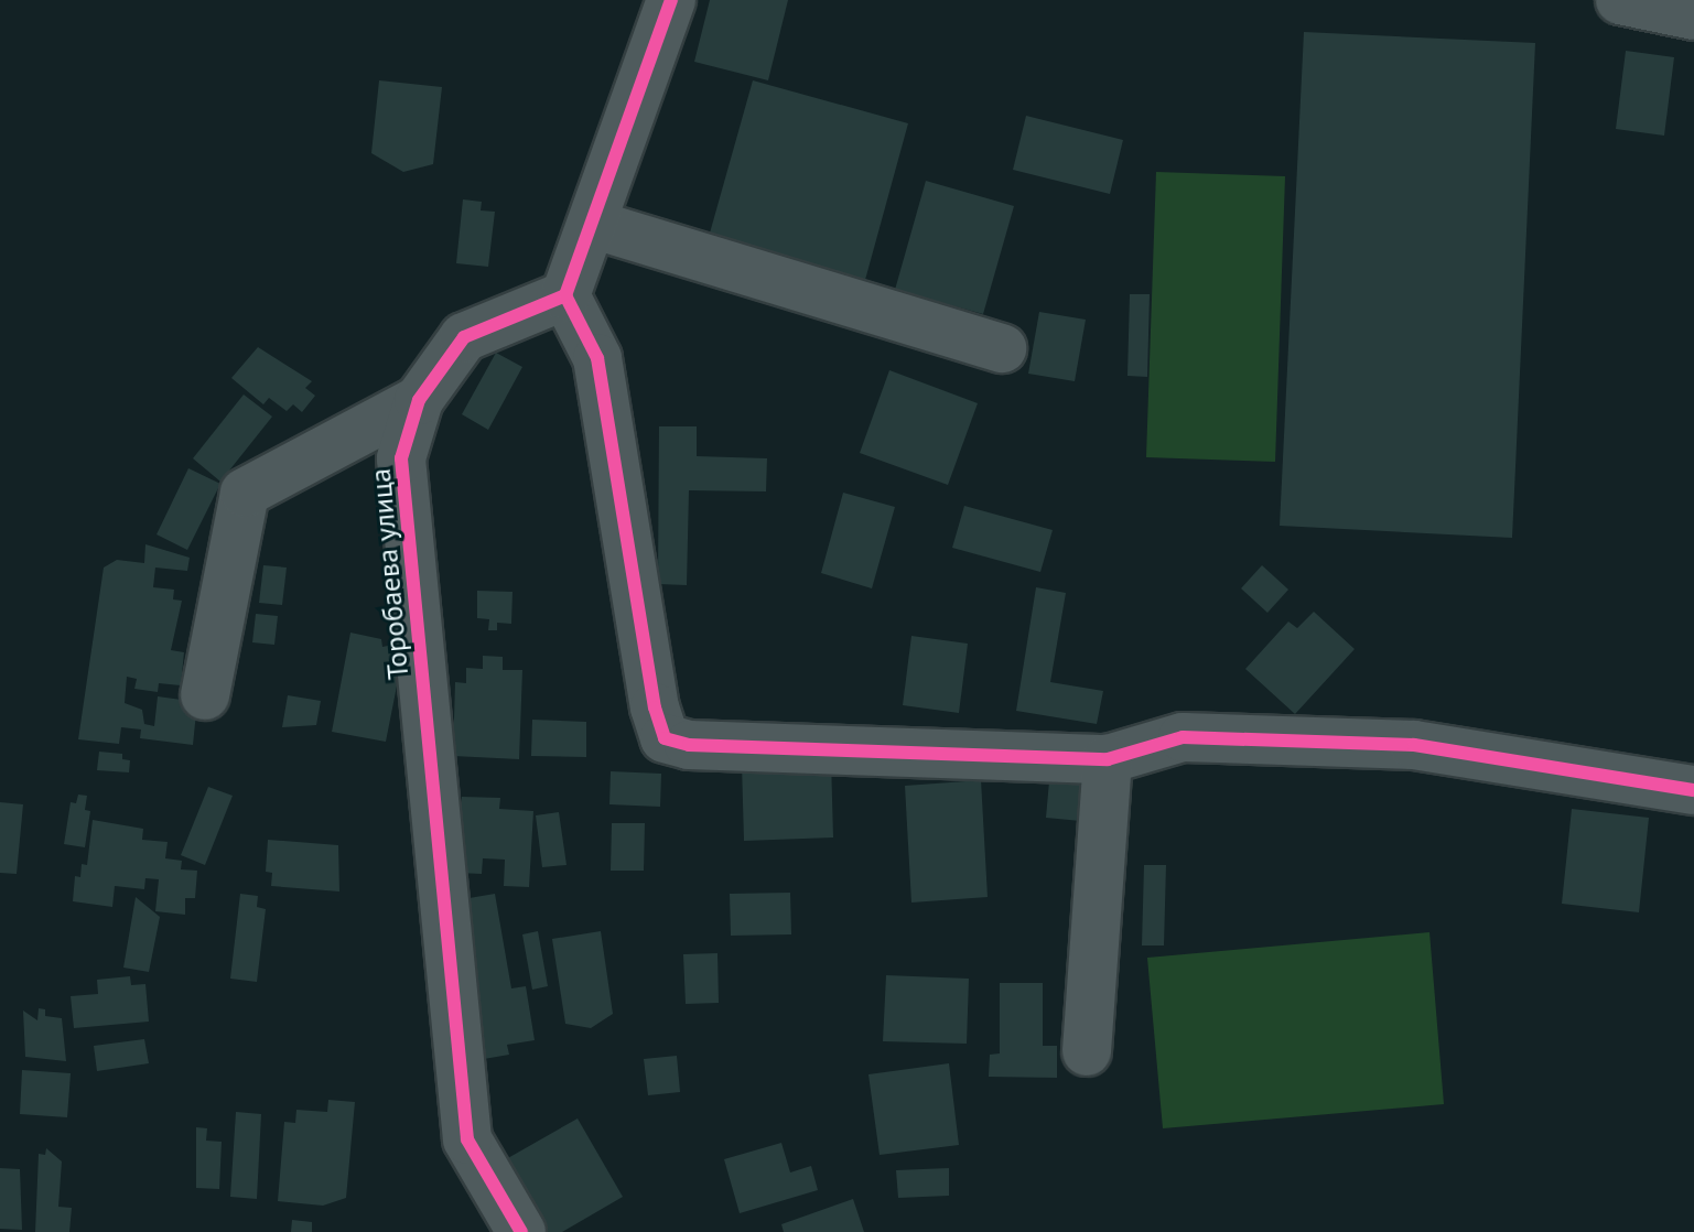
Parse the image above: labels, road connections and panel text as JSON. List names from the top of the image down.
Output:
{
  "streets": {
    "street": ["Торобаева улица"]
  }
}
